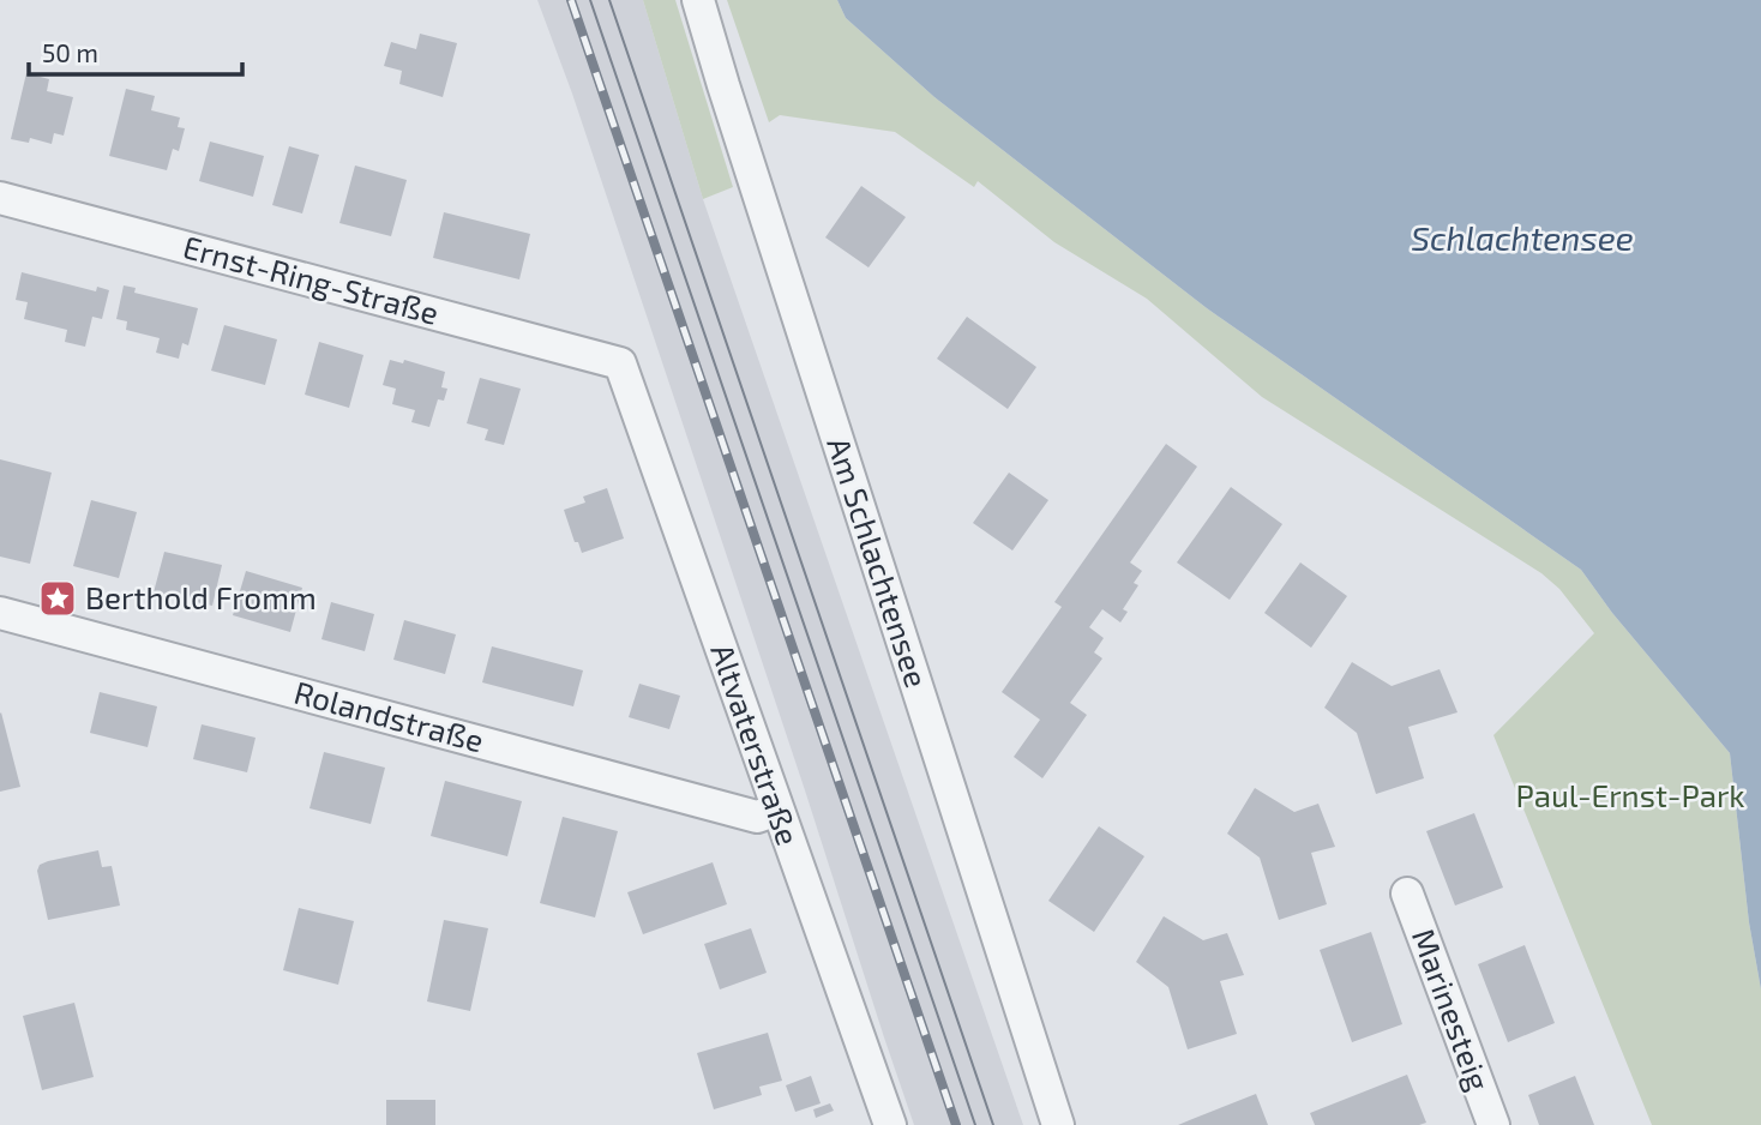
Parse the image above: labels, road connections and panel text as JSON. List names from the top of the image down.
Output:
{
  "streets": {
    "street": [
      "Ernst-Ring-Straße",
      "Am Schlachtensee",
      "Rolandstraße",
      "Altvaterstraße",
      "Marinesteig"
    ]
  },
  "crossings": [
    ["Ernst-Ring-Straße", "Altvaterstraße"],
    ["Rolandstraße", "Altvaterstraße"]
  ],
  "water": ["Schlachtensee"],
  "parks": ["Paul-Ernst-Park"],
  "places": {
    "place": ["Berthold Fromm"]
  },
  "scale_bar": "50 m"
}
